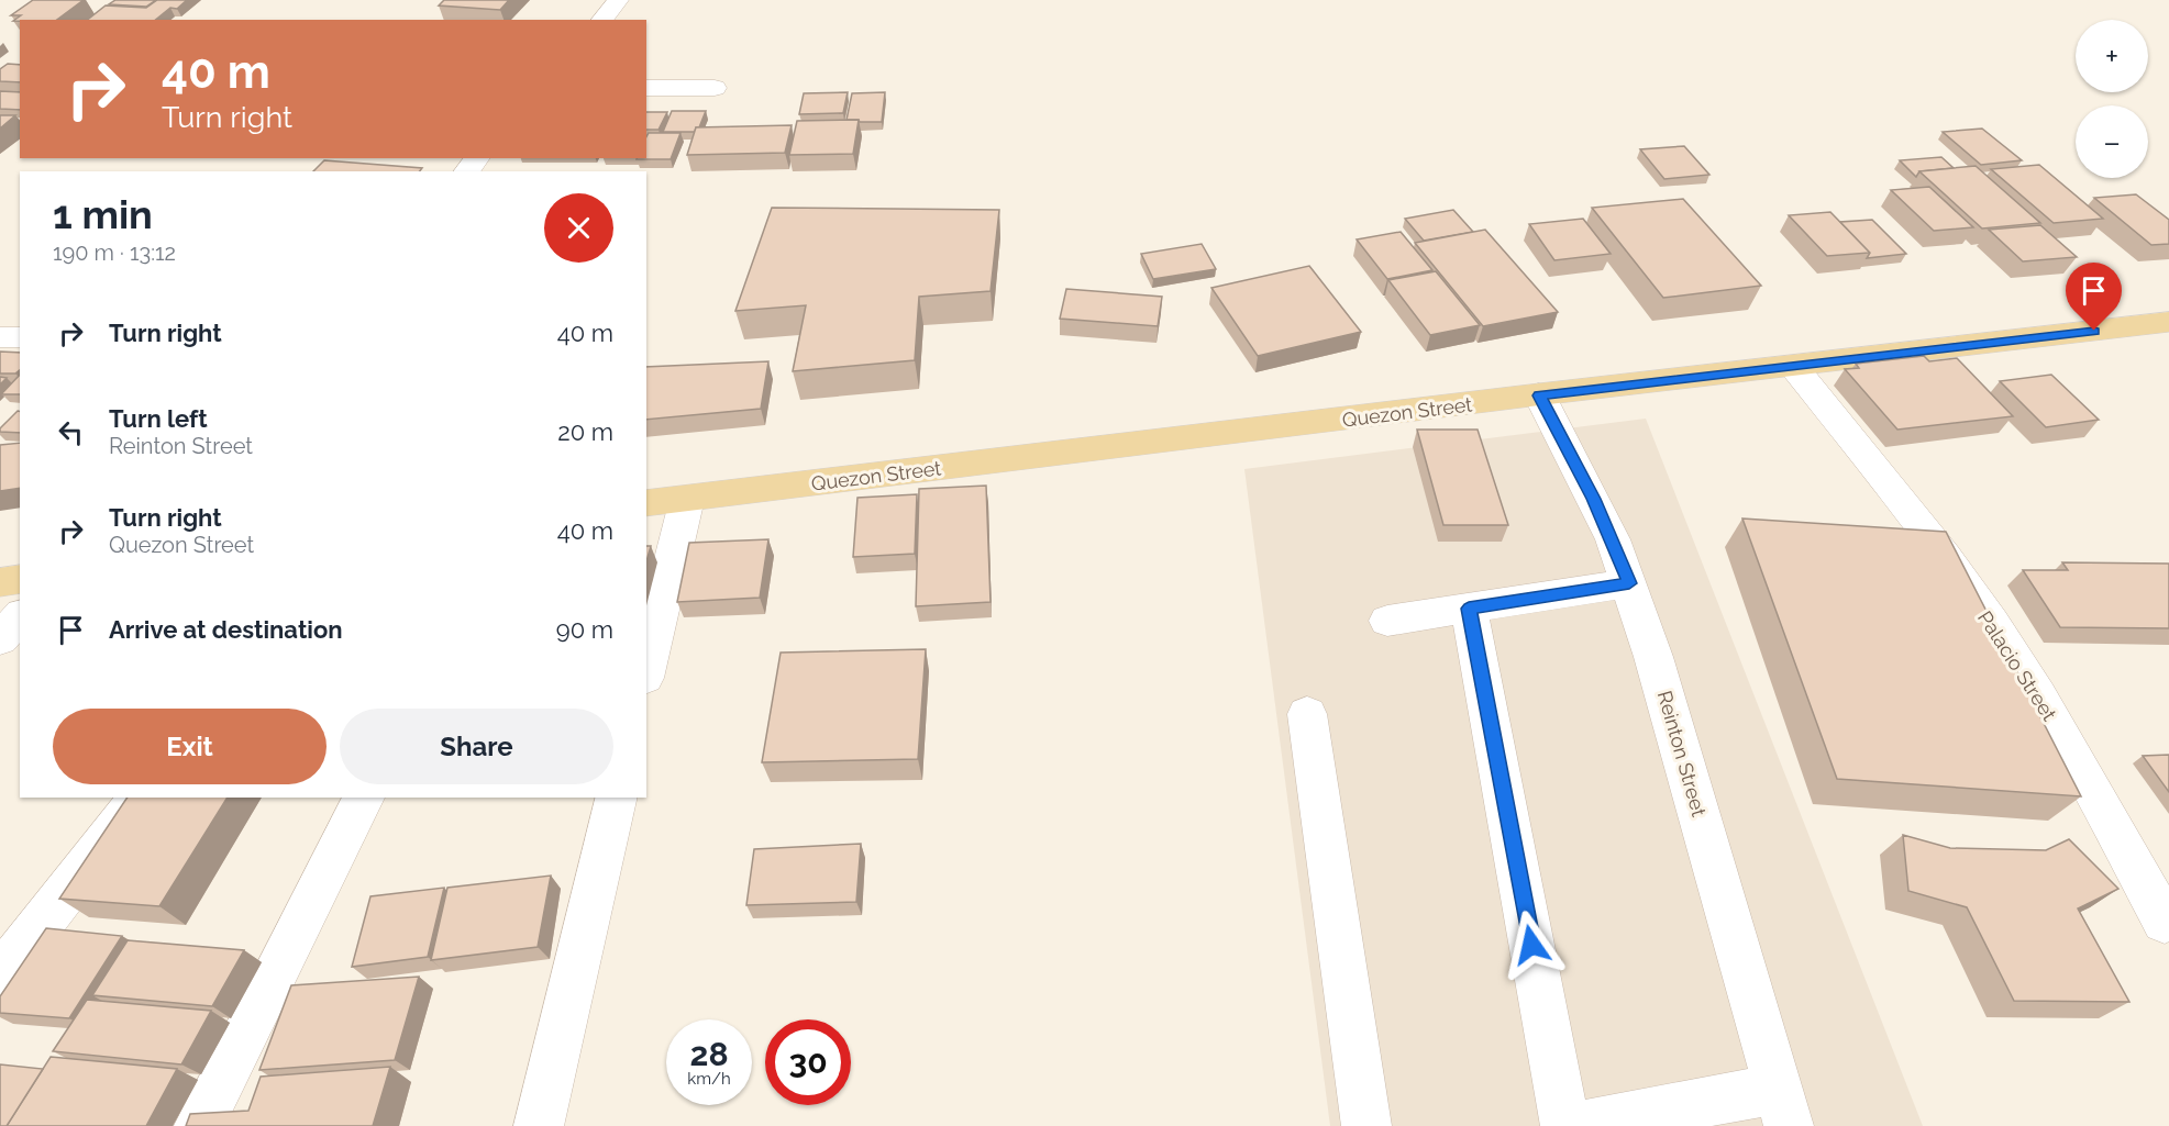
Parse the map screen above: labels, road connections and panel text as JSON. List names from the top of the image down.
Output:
{
  "streets": {
    "main road": ["Quezon Street"],
    "street": ["Palacio Street", "Reinton Street"]
  },
  "crossings": [
    ["Quezon Street", "Palacio Street"],
    ["Quezon Street", "Reinton Street"]
  ],
  "page": {
    "map_buttons": ["+", "−"],
    "turn": ["40 m", "Turn right"],
    "heading": ["1 min", "190 m · 13:12"],
    "list": [
      {
        "name": "Turn right",
        "value": "40 m"
      },
      {
        "name": "Turn left",
        "note": "Reinton Street",
        "value": "20 m"
      },
      {
        "name": "Turn right",
        "note": "Quezon Street",
        "value": "40 m"
      },
      {
        "name": "Arrive at destination",
        "value": "90 m"
      }
    ],
    "buttons": ["Exit", "Share"],
    "speed": "28 km/h",
    "limit": "30"
  }
}
